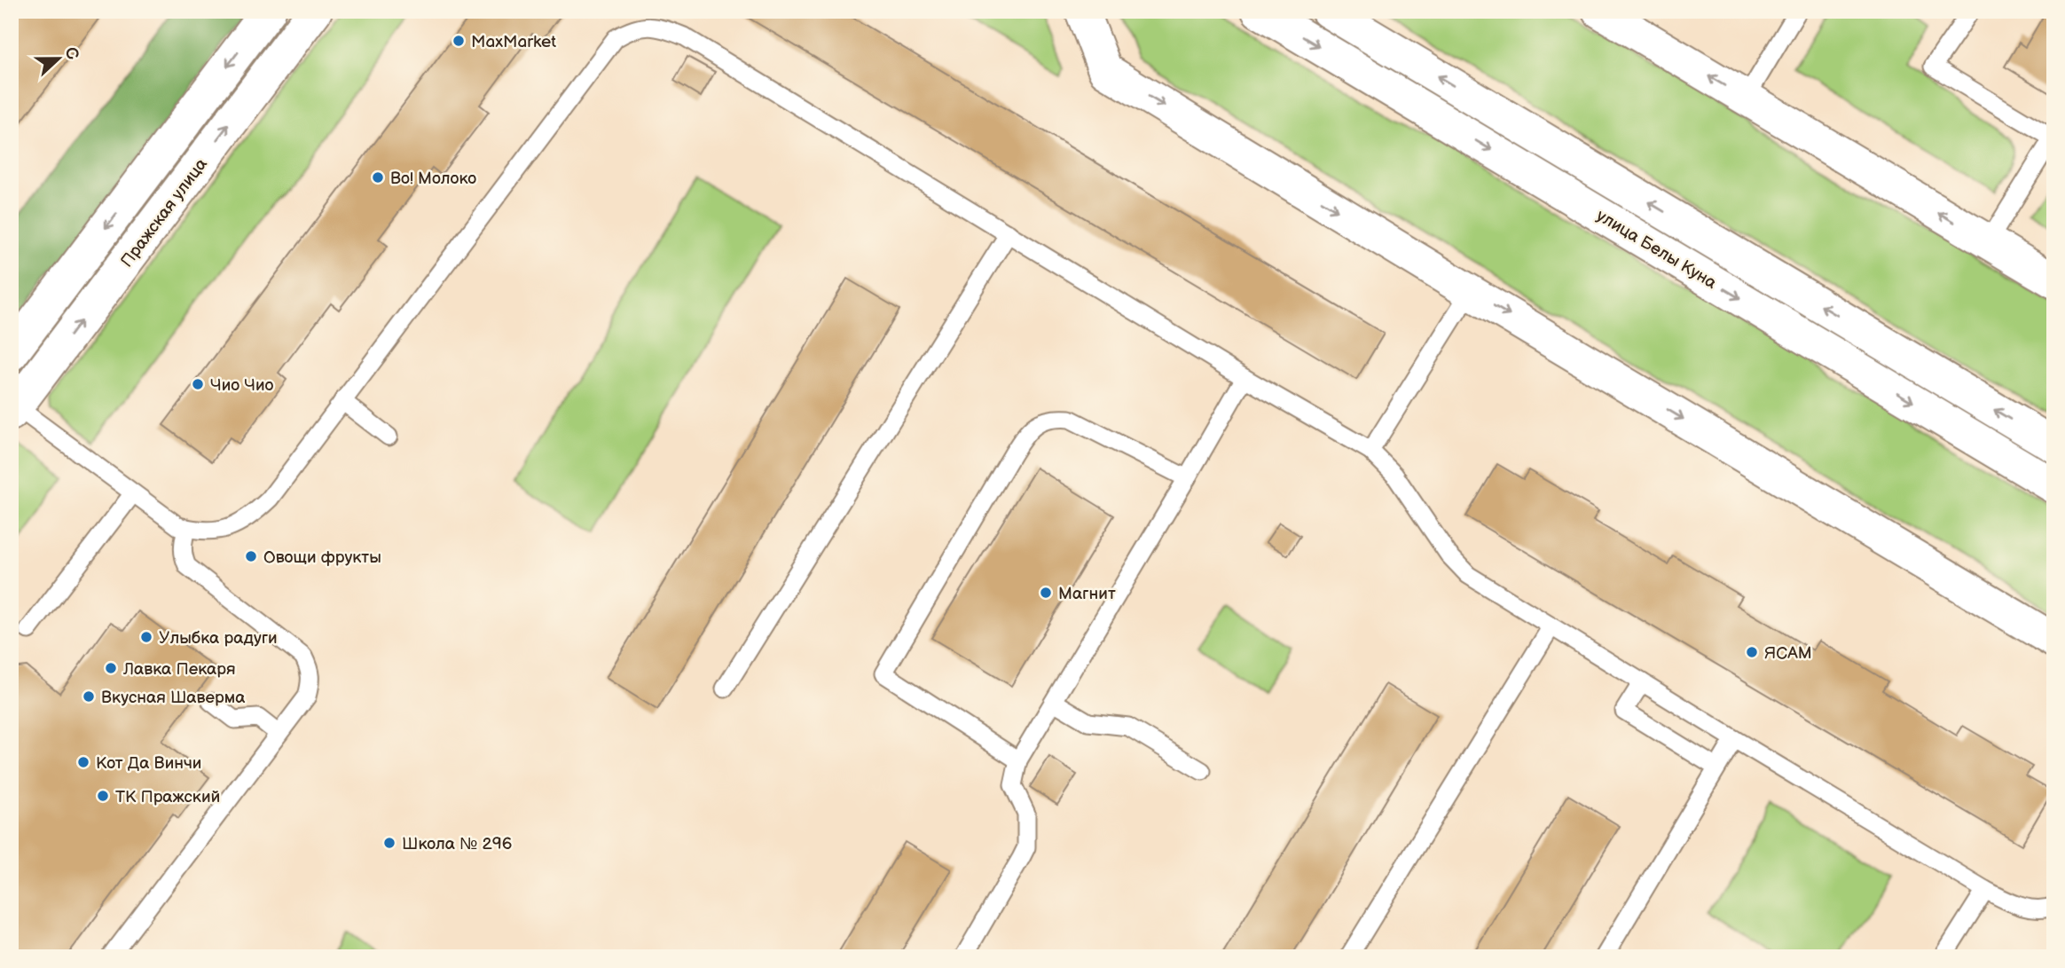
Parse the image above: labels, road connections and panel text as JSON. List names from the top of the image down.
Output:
{
  "streets": {
    "street": ["Пражская улица", "улица Белы Куна"]
  },
  "places": [
    "MaxMarket",
    "Во! Молоко",
    "Чио Чио",
    "Овощи фрукты",
    "Магнит",
    "Улыбка радуги",
    "ЯСАМ",
    "Лавка Пекаря",
    "Вкусная Шаверма",
    "Кот Да Винчи",
    "ТК Пражский",
    "Школа № 296"
  ],
  "north": "right"
}
